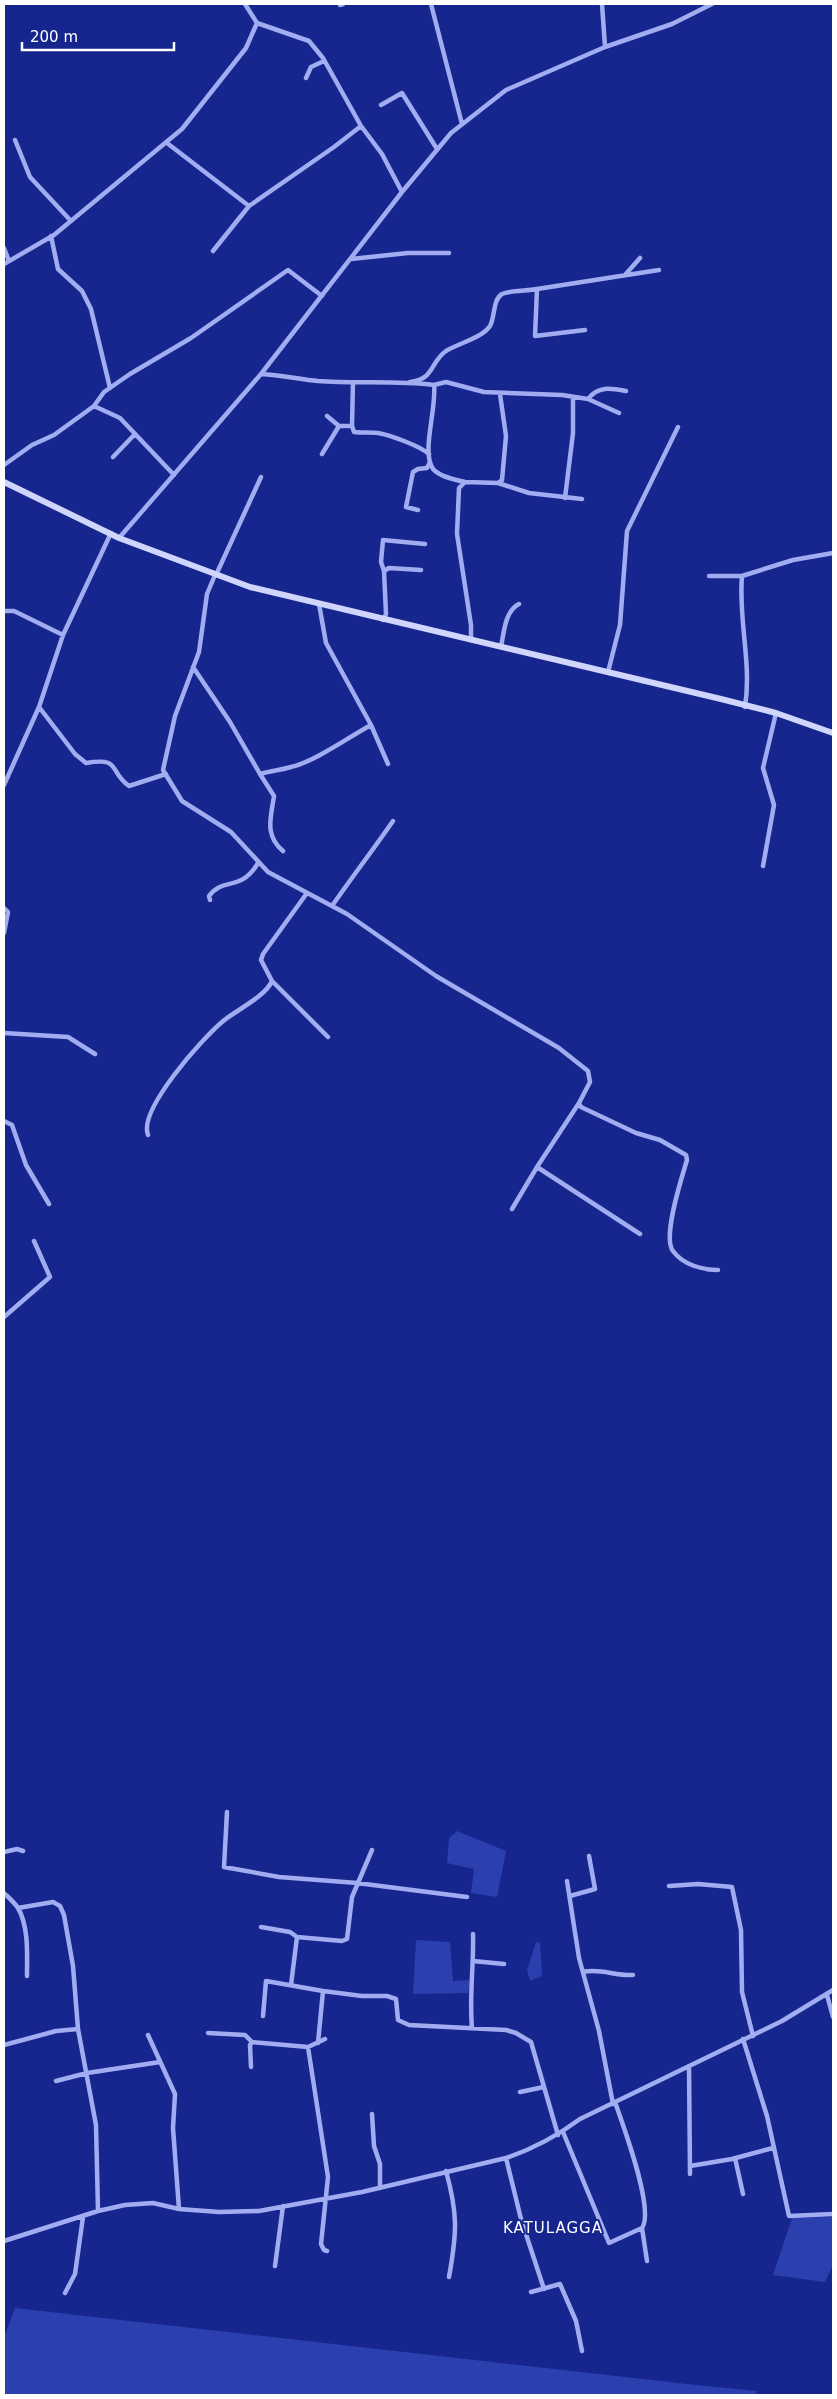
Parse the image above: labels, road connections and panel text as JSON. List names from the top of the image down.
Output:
{
  "districts": ["KATULAGGA"],
  "scale_bar": "200 m"
}
